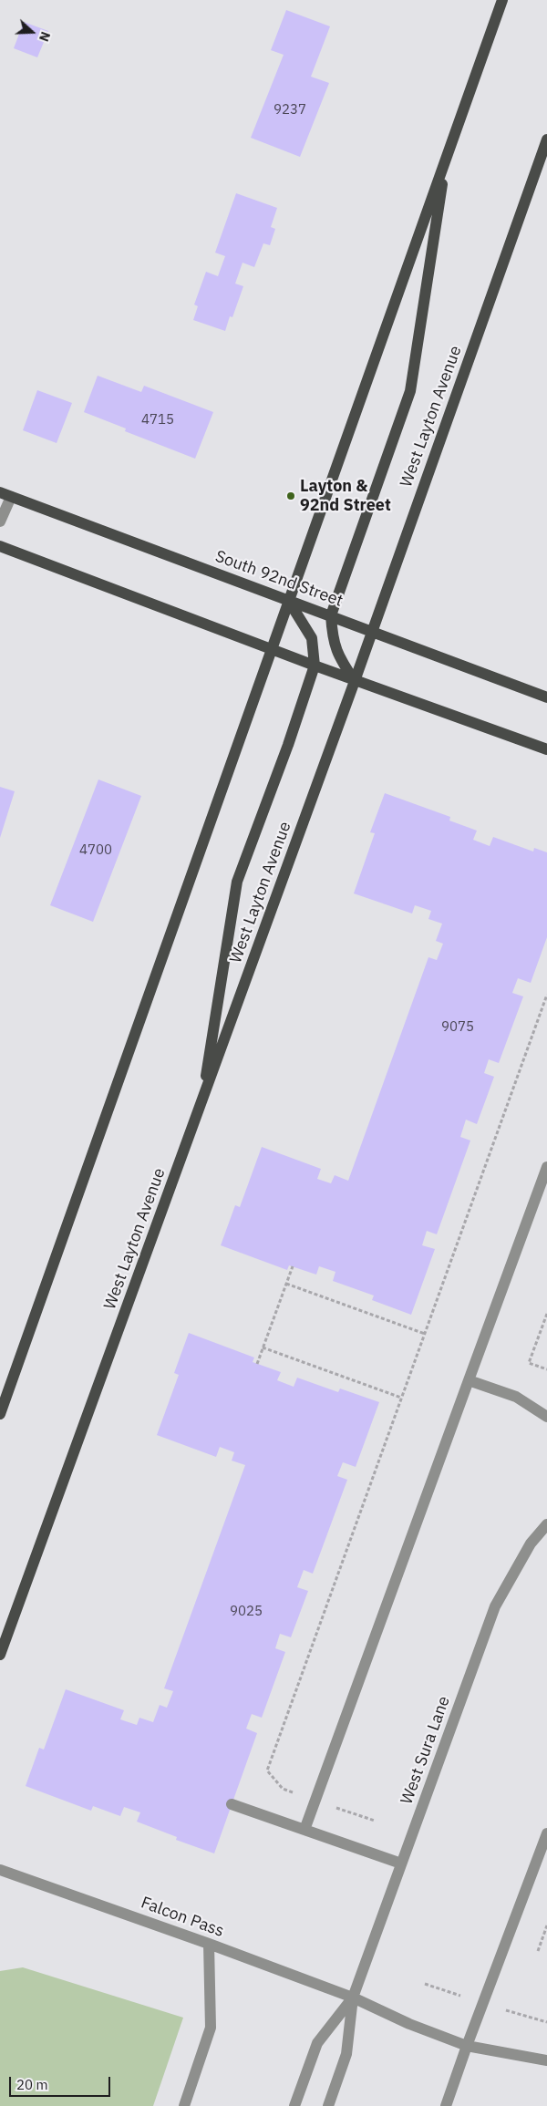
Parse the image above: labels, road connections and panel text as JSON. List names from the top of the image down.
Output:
{
  "streets": {
    "main road": ["West Layton Avenue", "South 92nd Street"],
    "street": ["West Sura Lane", "Falcon Pass"]
  },
  "crossings": [
    ["West Layton Avenue", "South 92nd Street"],
    ["West Sura Lane", "Falcon Pass"]
  ],
  "places": ["Layton & 92nd Street"],
  "house_numbers": [
    "9237",
    "4715",
    "4700",
    "9075",
    "9025"
  ],
  "scale_bar": "20 m",
  "north": "right"
}
